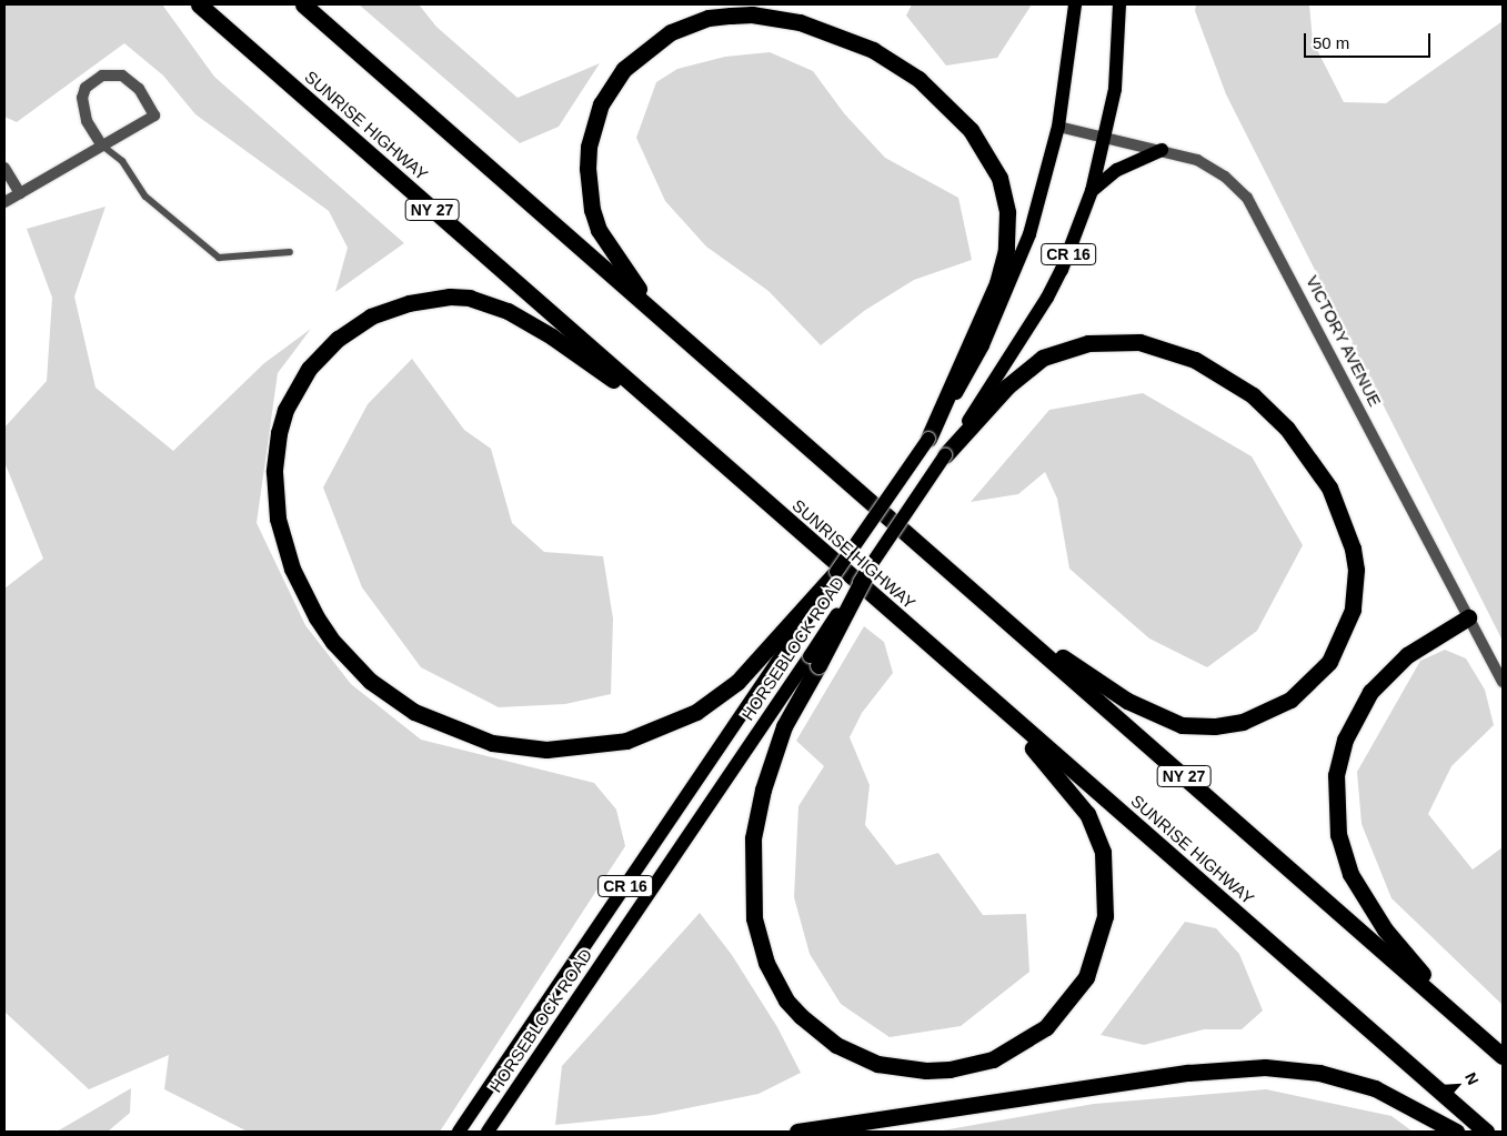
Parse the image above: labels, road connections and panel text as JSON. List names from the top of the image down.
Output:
{
  "streets": {
    "highway": ["SUNRISE HIGHWAY", "NY 27"],
    "main road": ["CR 16", "HORSEBLOCK ROAD"],
    "street": ["VICTORY AVENUE"]
  },
  "crossings": [
    ["VICTORY AVENUE", "HORSEBLOCK ROAD"]
  ],
  "scale_bar": "50 m",
  "north": "top right"
}
